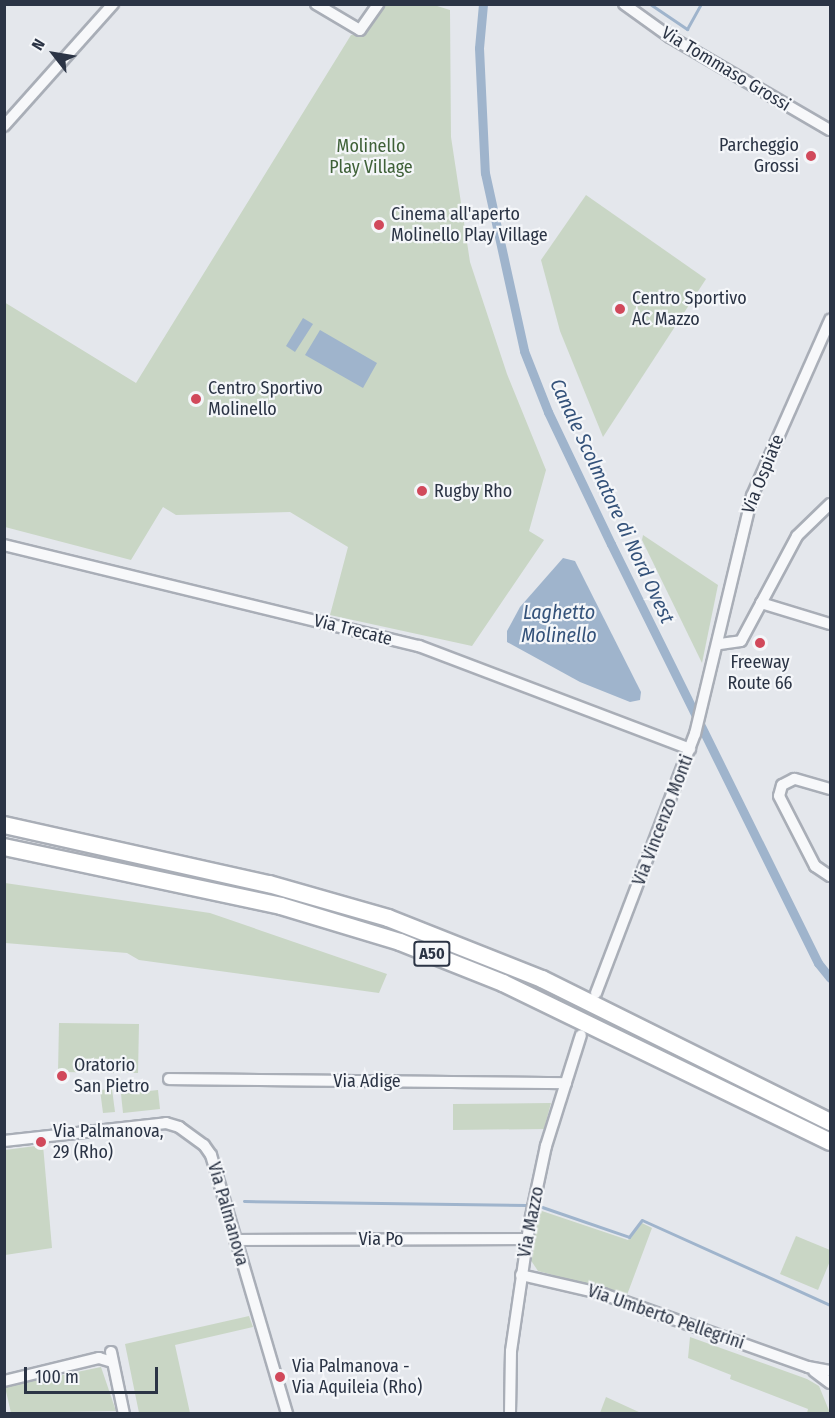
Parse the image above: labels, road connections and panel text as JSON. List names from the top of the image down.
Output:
{
  "streets": {
    "highway": ["A50"],
    "street": [
      "Via Tommaso Grossi",
      "Via Ospiate",
      "Via Trecate",
      "Via Vincenzo Monti",
      "Via Adige",
      "Via Palmanova",
      "Via Mazzo",
      "Via Po",
      "Via Umberto Pellegrini"
    ]
  },
  "crossings": [
    ["Via Ospiate", "Via Vincenzo Monti"],
    ["Via Trecate", "Via Vincenzo Monti"],
    ["Via Adige", "Via Mazzo"],
    ["Via Palmanova", "Via Po"],
    ["Via Mazzo", "Via Po"],
    ["Via Mazzo", "Via Umberto Pellegrini"]
  ],
  "water": ["Canale Scolmatore di Nord Ovest", "Laghetto Molinello"],
  "parks": ["Molinello Play Village"],
  "places": [
    "Parcheggio Grossi",
    "Cinema all'aperto Molinello Play Village",
    "Centro Sportivo AC Mazzo",
    "Centro Sportivo Molinello",
    "Rugby Rho",
    "Freeway Route 66",
    "Oratorio San Pietro",
    "Via Palmanova, 29 (Rho)",
    "Via Palmanova - Via Aquileia (Rho)"
  ],
  "scale_bar": "100 m",
  "north": "top left"
}
